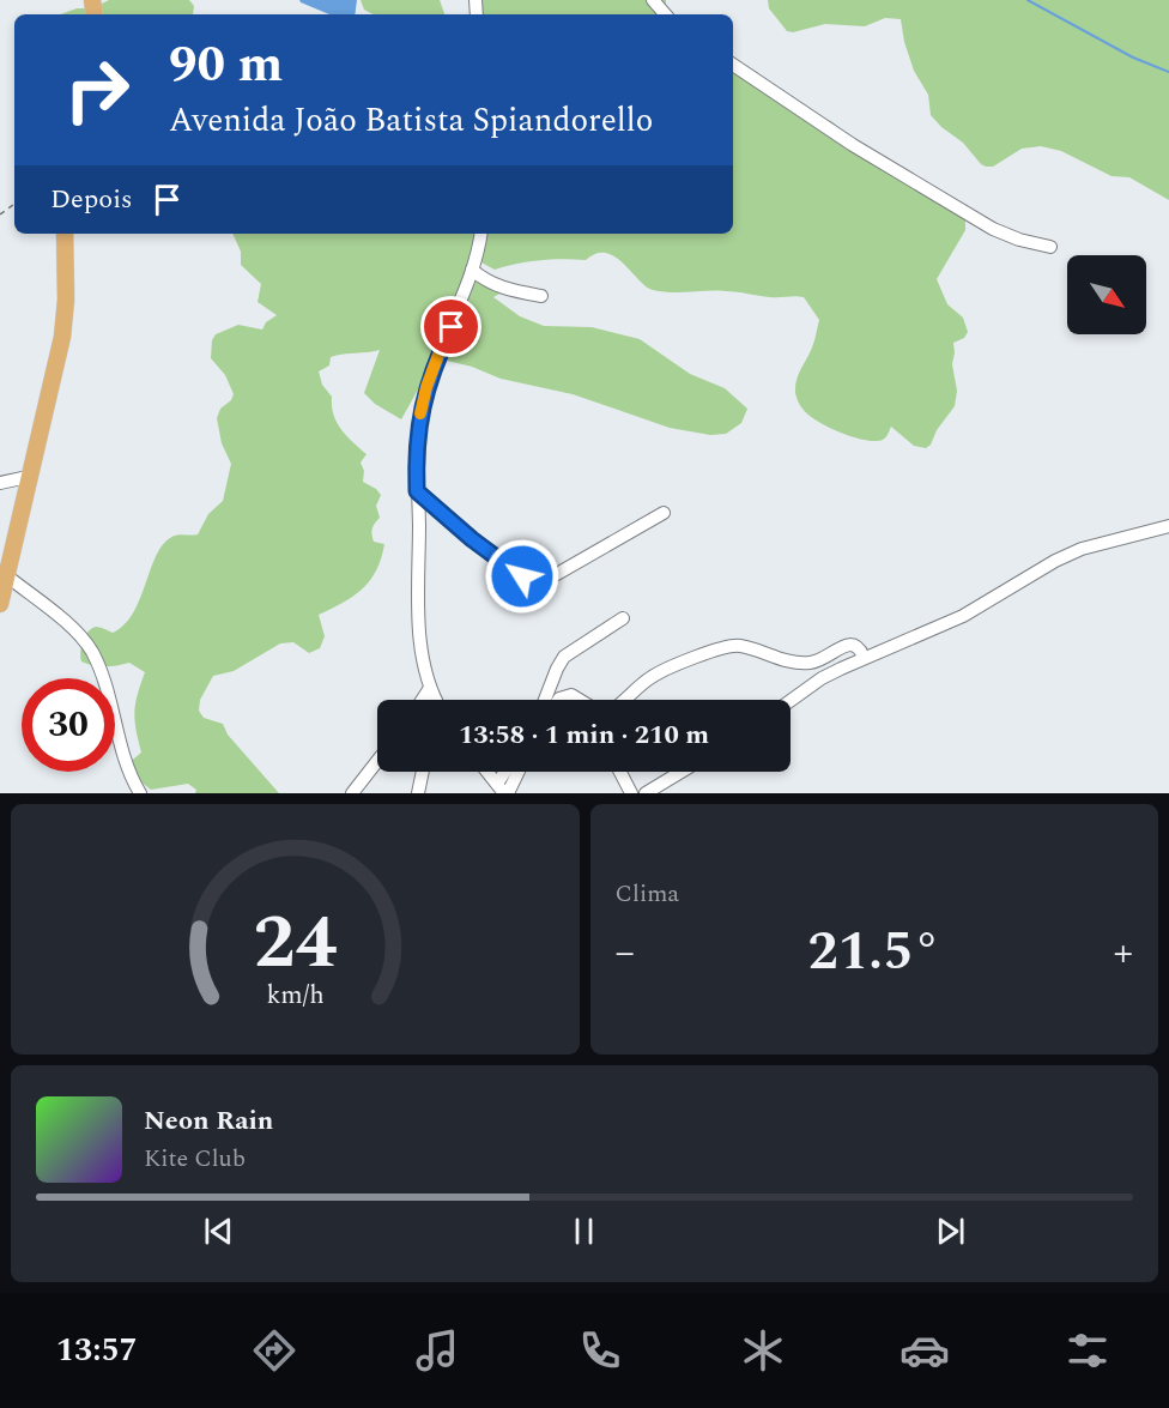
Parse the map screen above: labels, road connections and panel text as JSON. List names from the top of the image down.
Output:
{
  "north": "bottom right",
  "page": {
    "turn": ["90 m", "Avenida João Batista Spiandorello"],
    "then": "Depois",
    "limit": "30",
    "trip": "13:58 · 1 min · 210 m",
    "tile": "Clima",
    "heat": ["−", "21.5°", "+"],
    "song": ["Neon Rain", "Kite Club"],
    "tabs": "13:57",
    "gauge": ["24", "km/h"]
  }
}
